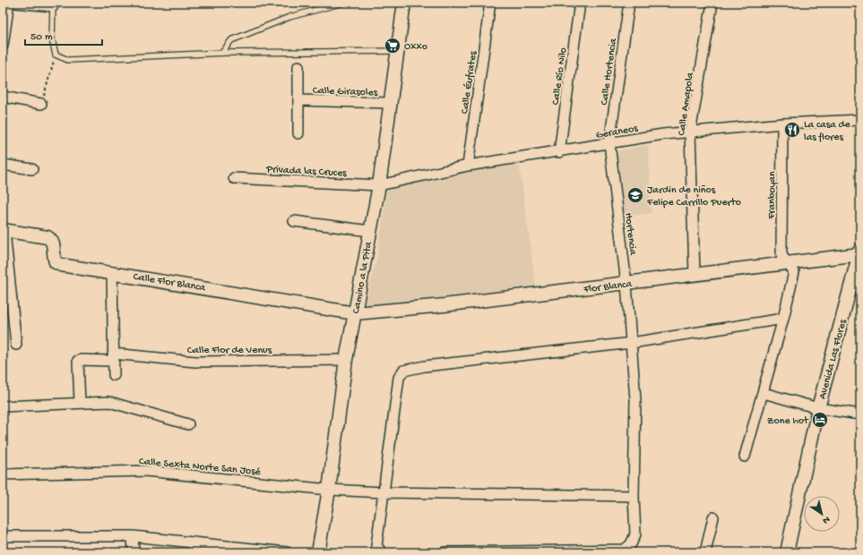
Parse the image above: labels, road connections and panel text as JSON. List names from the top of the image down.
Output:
{
  "streets": {
    "street": [
      "Calle Hortencia",
      "Calle Río Nilo",
      "Calle Éufrates",
      "Calle Girasoles",
      "Calle Amapola",
      "Geraneos",
      "Privada las Cruces",
      "Franboyan",
      "Hortencia",
      "Camino a la Pita",
      "Calle Flor Blanca",
      "Flor Blanca",
      "Calle Flor de Venus",
      "Avenida Las Flores",
      "Calle Sexta Norte San José"
    ]
  },
  "crossings": [
    ["Calle Hortencia", "Geraneos"],
    ["Calle Hortencia", "Hortencia"],
    ["Calle Río Nilo", "Geraneos"],
    ["Calle Éufrates", "Geraneos"],
    ["Calle Girasoles", "Camino a la Pita"],
    ["Calle Amapola", "Geraneos"],
    ["Calle Amapola", "Flor Blanca"],
    ["Geraneos", "Privada las Cruces"],
    ["Geraneos", "Franboyan"],
    ["Geraneos", "Hortencia"],
    ["Geraneos", "Camino a la Pita"],
    ["Privada las Cruces", "Camino a la Pita"],
    ["Franboyan", "Flor Blanca"],
    ["Hortencia", "Flor Blanca"],
    ["Hortencia", "Calle Sexta Norte San José"],
    ["Camino a la Pita", "Calle Flor Blanca"],
    ["Camino a la Pita", "Flor Blanca"],
    ["Camino a la Pita", "Calle Flor de Venus"],
    ["Camino a la Pita", "Calle Sexta Norte San José"],
    ["Calle Flor Blanca", "Flor Blanca"],
    ["Flor Blanca", "Avenida Las Flores"]
  ],
  "places": {
    "supermarket": ["Oxxo"],
    "restaurant": ["La casa de las flores"],
    "school or university": ["Jardin de niños Felipe Carrillo Puerto"],
    "hotel": ["Zone hot"]
  },
  "scale_bar": "50 m",
  "north": "bottom right"
}
